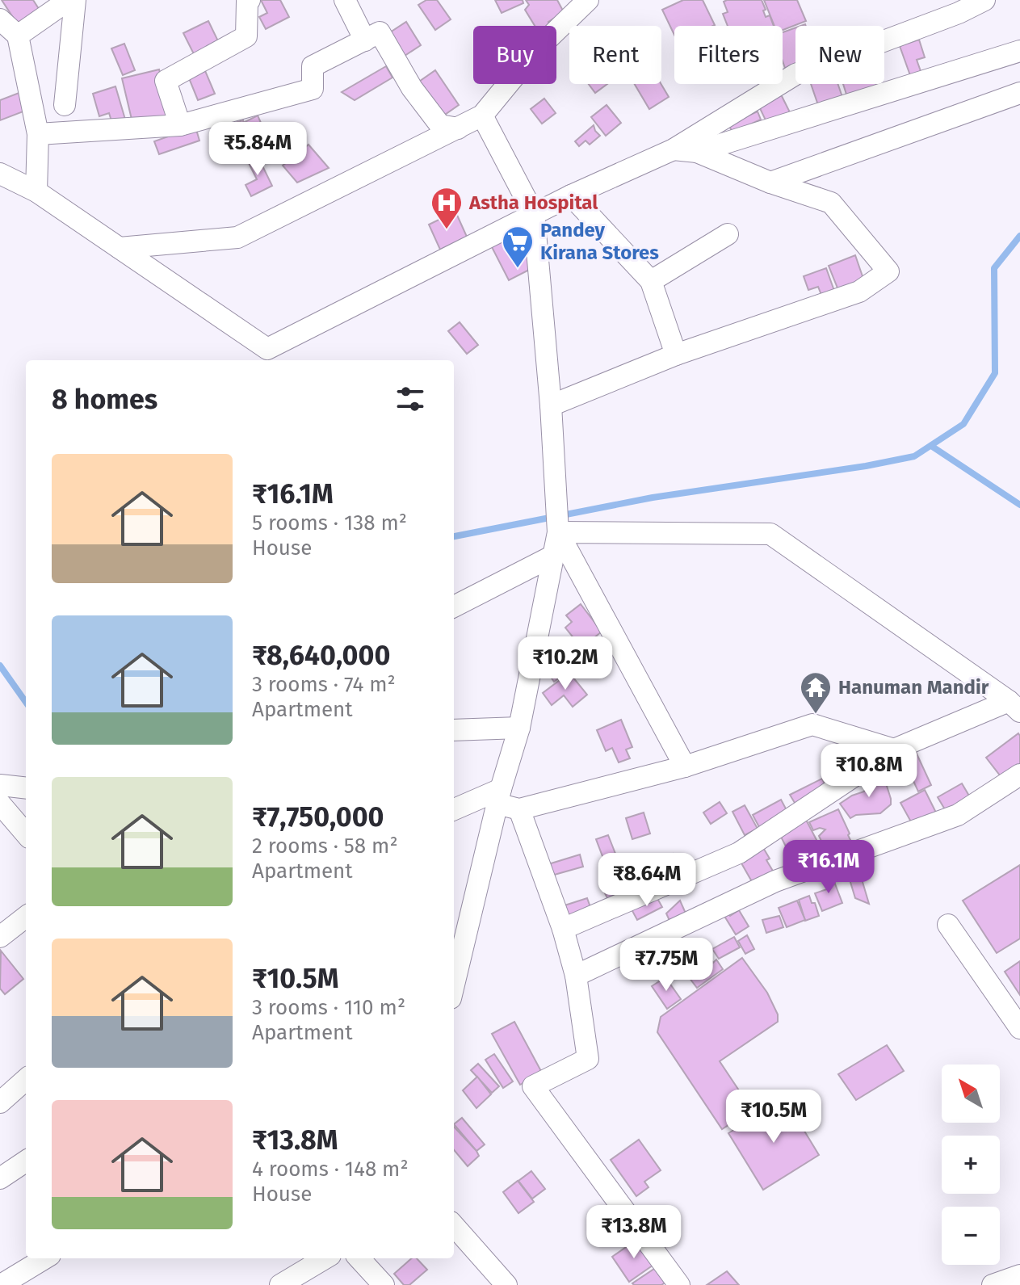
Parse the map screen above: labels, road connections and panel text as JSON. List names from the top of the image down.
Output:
{
  "places": {
    "hospital": ["Astha Hospital"],
    "supermarket": ["Pandey Kirana Stores"],
    "temple": ["Hanuman Mandir"]
  },
  "north": "top left",
  "page": {
    "chip": [
      "Buy",
      "Rent",
      "Filters",
      "New"
    ],
    "price": [
      "₹5.84M",
      "₹10.2M",
      "₹10.8M",
      "₹16.1M",
      "₹8.64M",
      "₹7.75M",
      "₹10.5M",
      "₹13.8M"
    ],
    "heading": "8 homes",
    "list": [
      {
        "name": "₹16.1M",
        "note": "5 rooms · 138 m² · House"
      },
      {
        "name": "₹8,640,000",
        "note": "3 rooms · 74 m² · Apartment"
      },
      {
        "name": "₹7,750,000",
        "note": "2 rooms · 58 m² · Apartment"
      },
      {
        "name": "₹10.5M",
        "note": "3 rooms · 110 m² · Apartment"
      },
      {
        "name": "₹13.8M",
        "note": "4 rooms · 148 m² · House"
      }
    ],
    "map_buttons": ["+", "−"]
  }
}
